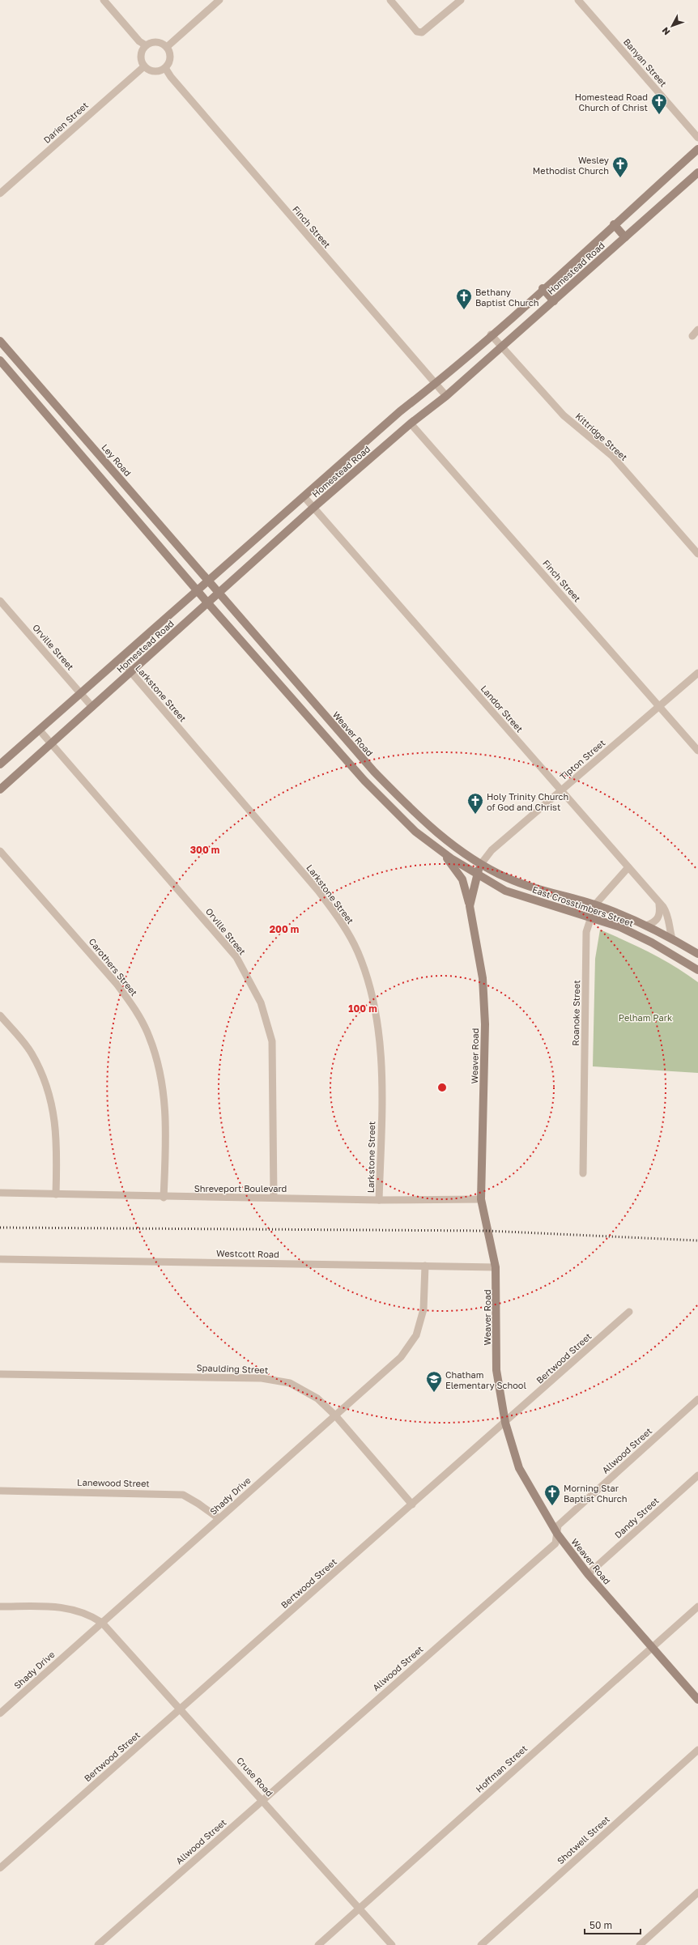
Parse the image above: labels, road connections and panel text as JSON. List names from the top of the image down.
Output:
{
  "streets": {
    "main road": [
      "Homestead Road",
      "Ley Road",
      "Weaver Road",
      "East Crosstimbers Street"
    ],
    "street": [
      "Banyan Street",
      "Darien Street",
      "Finch Street",
      "Kittridge Street",
      "Orville Street",
      "Larkstone Street",
      "Landor Street",
      "Tipton Street",
      "Carothers Street",
      "Roanoke Street",
      "Shreveport Boulevard",
      "Westcott Road",
      "Bertwood Street",
      "Spaulding Street",
      "Allwood Street",
      "Lanewood Street",
      "Shady Drive",
      "Dandy Street",
      "Hoffman Street",
      "Cruse Road",
      "Shotwell Street"
    ]
  },
  "crossings": [
    ["Darien Street", "Finch Street"],
    ["Finch Street", "Homestead Road"],
    ["Finch Street", "Tipton Street"],
    ["Homestead Road", "Kittridge Street"],
    ["Homestead Road", "Ley Road"],
    ["Homestead Road", "Orville Street"],
    ["Homestead Road", "Larkstone Street"],
    ["Homestead Road", "Landor Street"],
    ["Homestead Road", "Weaver Road"],
    ["Ley Road", "Weaver Road"],
    ["Orville Street", "Shreveport Boulevard"],
    ["Larkstone Street", "Shreveport Boulevard"],
    ["Landor Street", "Tipton Street"],
    ["Landor Street", "East Crosstimbers Street"],
    ["Landor Street", "Roanoke Street"],
    ["Weaver Road", "Tipton Street"],
    ["Weaver Road", "East Crosstimbers Street"],
    ["Weaver Road", "Shreveport Boulevard"],
    ["Weaver Road", "Westcott Road"],
    ["Weaver Road", "Bertwood Street"],
    ["Weaver Road", "Allwood Street"],
    ["Weaver Road", "Dandy Street"],
    ["Weaver Road", "Hoffman Street"],
    ["Tipton Street", "East Crosstimbers Street"],
    ["East Crosstimbers Street", "Roanoke Street"],
    ["Carothers Street", "Shreveport Boulevard"],
    ["Westcott Road", "Shady Drive"],
    ["Bertwood Street", "Spaulding Street"],
    ["Bertwood Street", "Cruse Road"],
    ["Spaulding Street", "Shady Drive"],
    ["Allwood Street", "Cruse Road"],
    ["Lanewood Street", "Shady Drive"],
    ["Shady Drive", "Cruse Road"],
    ["Hoffman Street", "Cruse Road"]
  ],
  "parks": ["Pelham Park"],
  "places": {
    "church": [
      "Homestead Road Church of Christ",
      "Wesley Methodist Church",
      "Bethany Baptist Church",
      "Holy Trinity Church of God and Christ",
      "Morning Star Baptist Church"
    ],
    "school or university": ["Chatham Elementary School"]
  },
  "scale_bar": "50 m",
  "north": "bottom left",
  "rings": ["300 m", "200 m", "100 m"]
}
